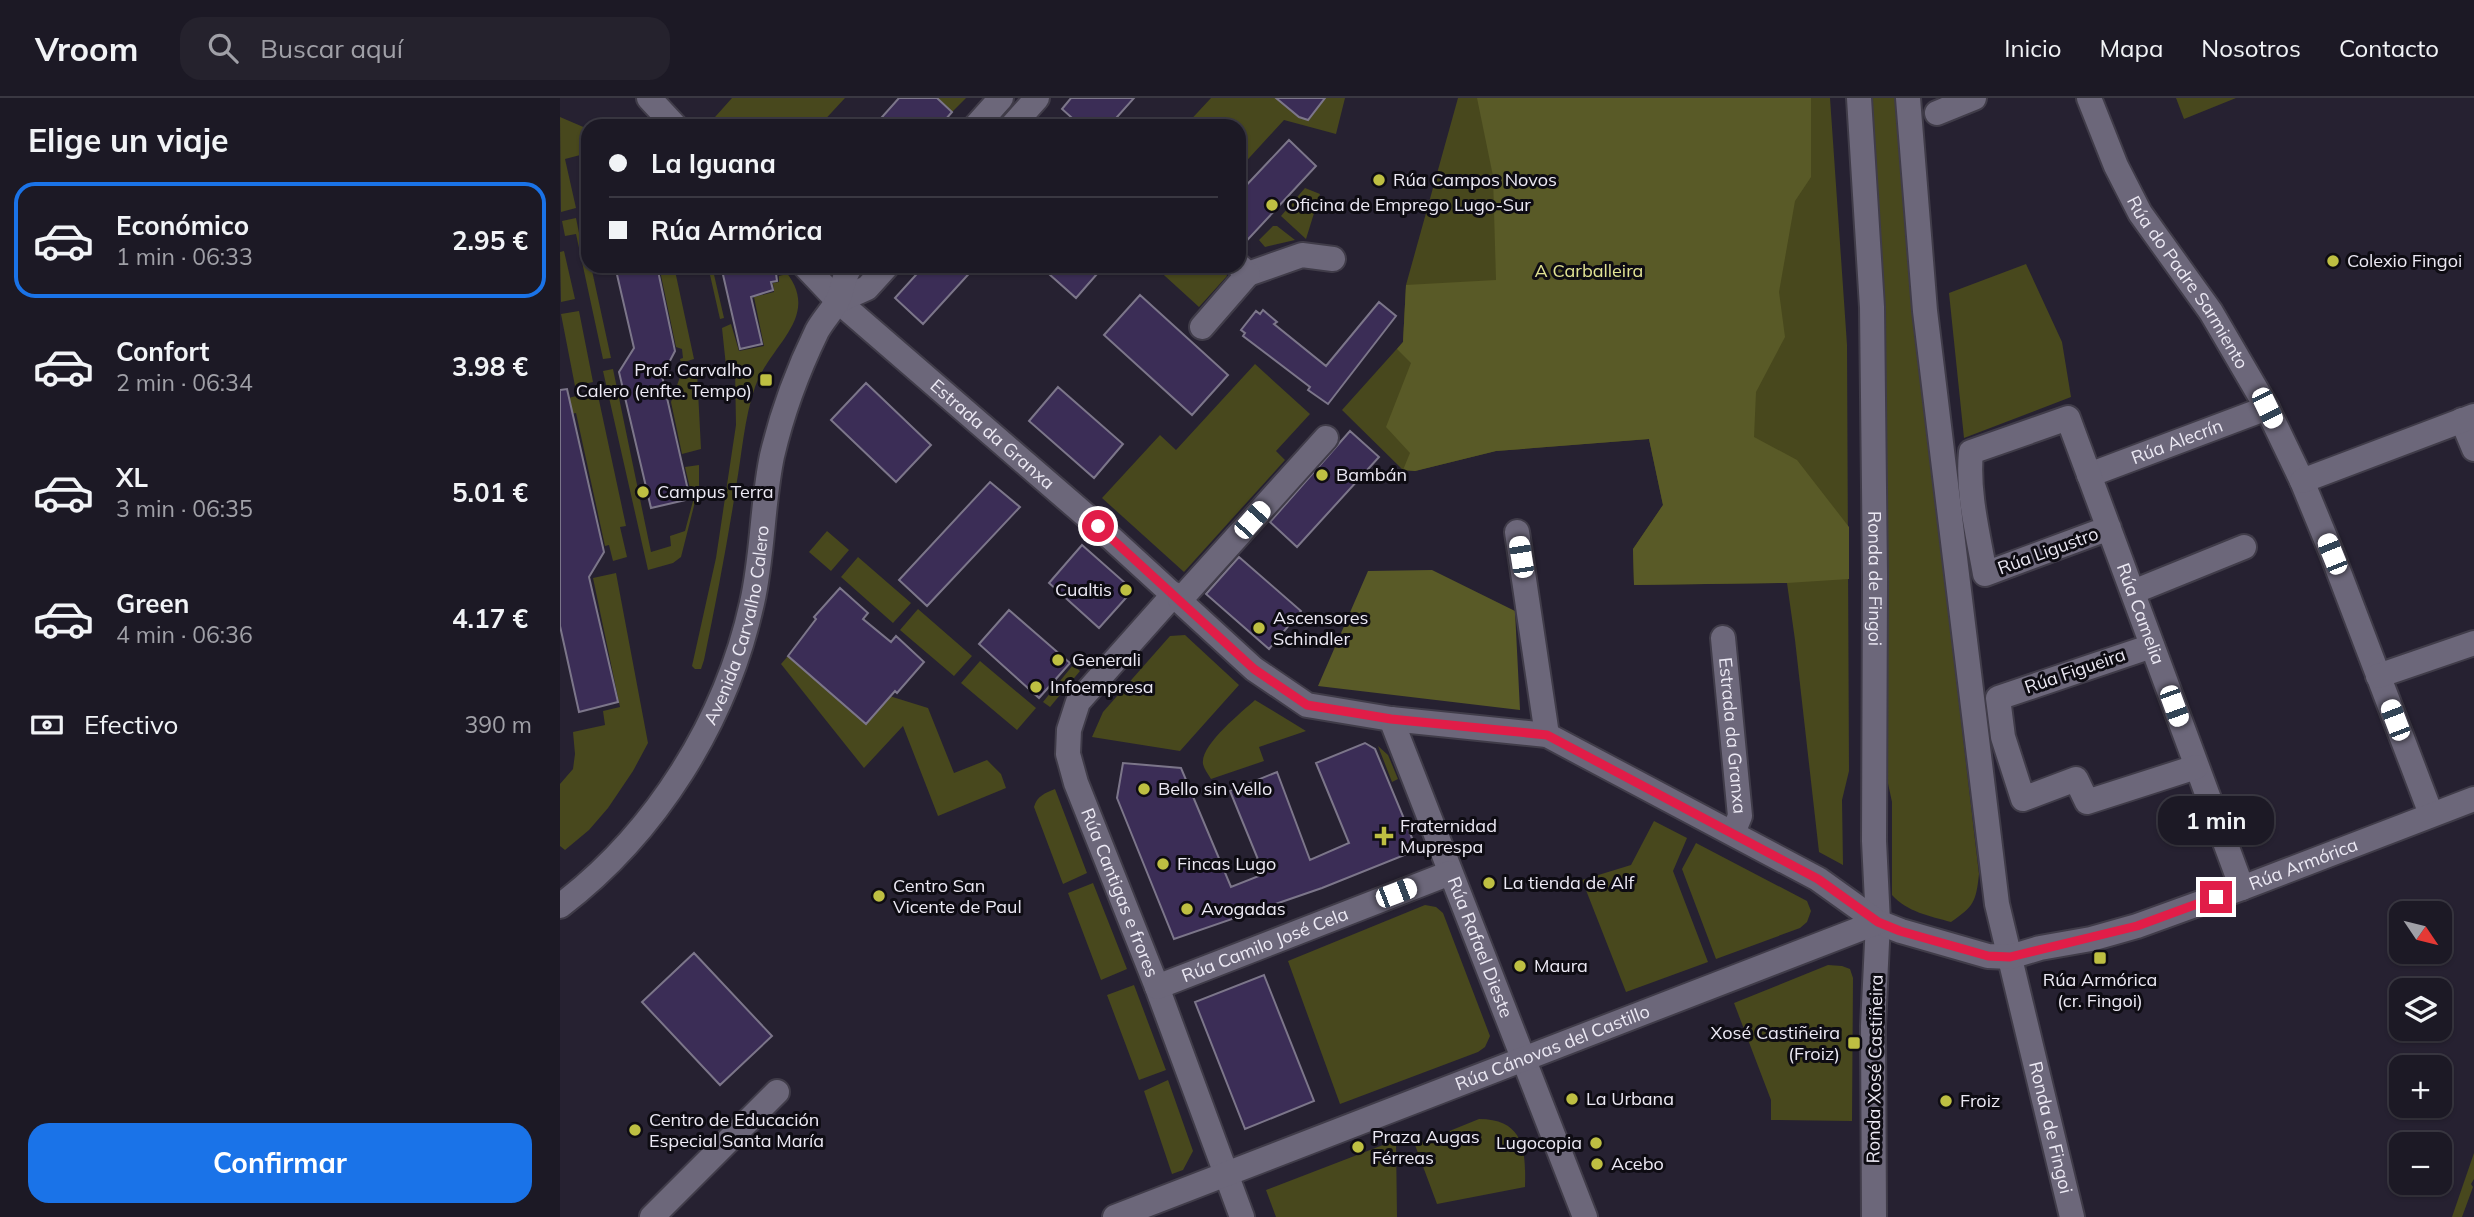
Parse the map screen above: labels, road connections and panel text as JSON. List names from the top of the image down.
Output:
{
  "streets": {
    "street": [
      "Rúa do Padre Sarmiento",
      "Estrada da Granxa",
      "Rúa Alecrín",
      "Rúa Ligustro",
      "Ronda de Fingoi",
      "Rúa Camelia",
      "Avenida Carvalho Calero",
      "Rúa Figueira",
      "Rúa Armórica",
      "Rúa Cantigas e frores",
      "Rúa Camilo José Cela",
      "Rúa Rafael Dieste",
      "Rúa Cánovas del Castillo",
      "Ronda Xosé Castiñeira"
    ]
  },
  "crossings": [
    ["Rúa do Padre Sarmiento", "Rúa Alecrín"],
    ["Rúa do Padre Sarmiento", "Rúa Armórica"],
    ["Estrada da Granxa", "Ronda de Fingoi"],
    ["Estrada da Granxa", "Avenida Carvalho Calero"],
    ["Estrada da Granxa", "Rúa Cantigas e frores"],
    ["Estrada da Granxa", "Rúa Rafael Dieste"],
    ["Estrada da Granxa", "Rúa Cánovas del Castillo"],
    ["Estrada da Granxa", "Ronda Xosé Castiñeira"],
    ["Rúa Alecrín", "Rúa Camelia"],
    ["Rúa Ligustro", "Rúa Camelia"],
    ["Ronda de Fingoi", "Rúa Armórica"],
    ["Ronda de Fingoi", "Rúa Cánovas del Castillo"],
    ["Ronda de Fingoi", "Ronda Xosé Castiñeira"],
    ["Rúa Camelia", "Rúa Figueira"],
    ["Rúa Camelia", "Rúa Armórica"],
    ["Rúa Cantigas e frores", "Rúa Camilo José Cela"],
    ["Rúa Cantigas e frores", "Rúa Cánovas del Castillo"],
    ["Rúa Camilo José Cela", "Rúa Rafael Dieste"],
    ["Rúa Rafael Dieste", "Rúa Cánovas del Castillo"],
    ["Rúa Cánovas del Castillo", "Ronda Xosé Castiñeira"]
  ],
  "parks": ["A Carballeira"],
  "places": {
    "other": [
      "Rúa Campos Novos",
      "Oficina de Emprego Lugo-Sur",
      "Colexio Fingoi",
      "Bambán",
      "Campus Terra",
      "Cualtis",
      "Ascensores Schindler",
      "Generali",
      "Infoempresa",
      "Bello sin Vello",
      "Fincas Lugo",
      "La tienda de Alf",
      "Centro San Vicente de Paul",
      "Avogadas",
      "Maura",
      "La Urbana",
      "Froiz",
      "Centro de Educación Especial Santa María",
      "Lugocopia",
      "Praza Augas Férreas",
      "Acebo"
    ],
    "transit": ["Prof. Carvalho Calero (enfte. Tempo)", "Rúa Armórica (cr. Fingoi)", "Xosé Castiñeira (Froiz)"],
    "health": ["Fraternidad Muprespa"]
  },
  "north": "bottom right",
  "page": {
    "header": "Vroom",
    "search": "Buscar aquí",
    "nav": [
      "Inicio",
      "Mapa",
      "Nosotros",
      "Contacto"
    ],
    "heading": "Elige un viaje",
    "banner": ["La Iguana", "Rúa Armórica"],
    "list": [
      {
        "name": "Económico",
        "note": "1 min · 06:33",
        "value": "2.95 €"
      },
      {
        "name": "Confort",
        "note": "2 min · 06:34",
        "value": "3.98 €"
      },
      {
        "name": "XL",
        "note": "3 min · 06:35",
        "value": "5.01 €"
      },
      {
        "name": "Green",
        "note": "4 min · 06:36",
        "value": "4.17 €"
      }
    ],
    "pay": ["Efectivo", "390 m"],
    "bubble": "1 min",
    "map_buttons": ["+", "−"],
    "buttons": "Confirmar"
  }
}
